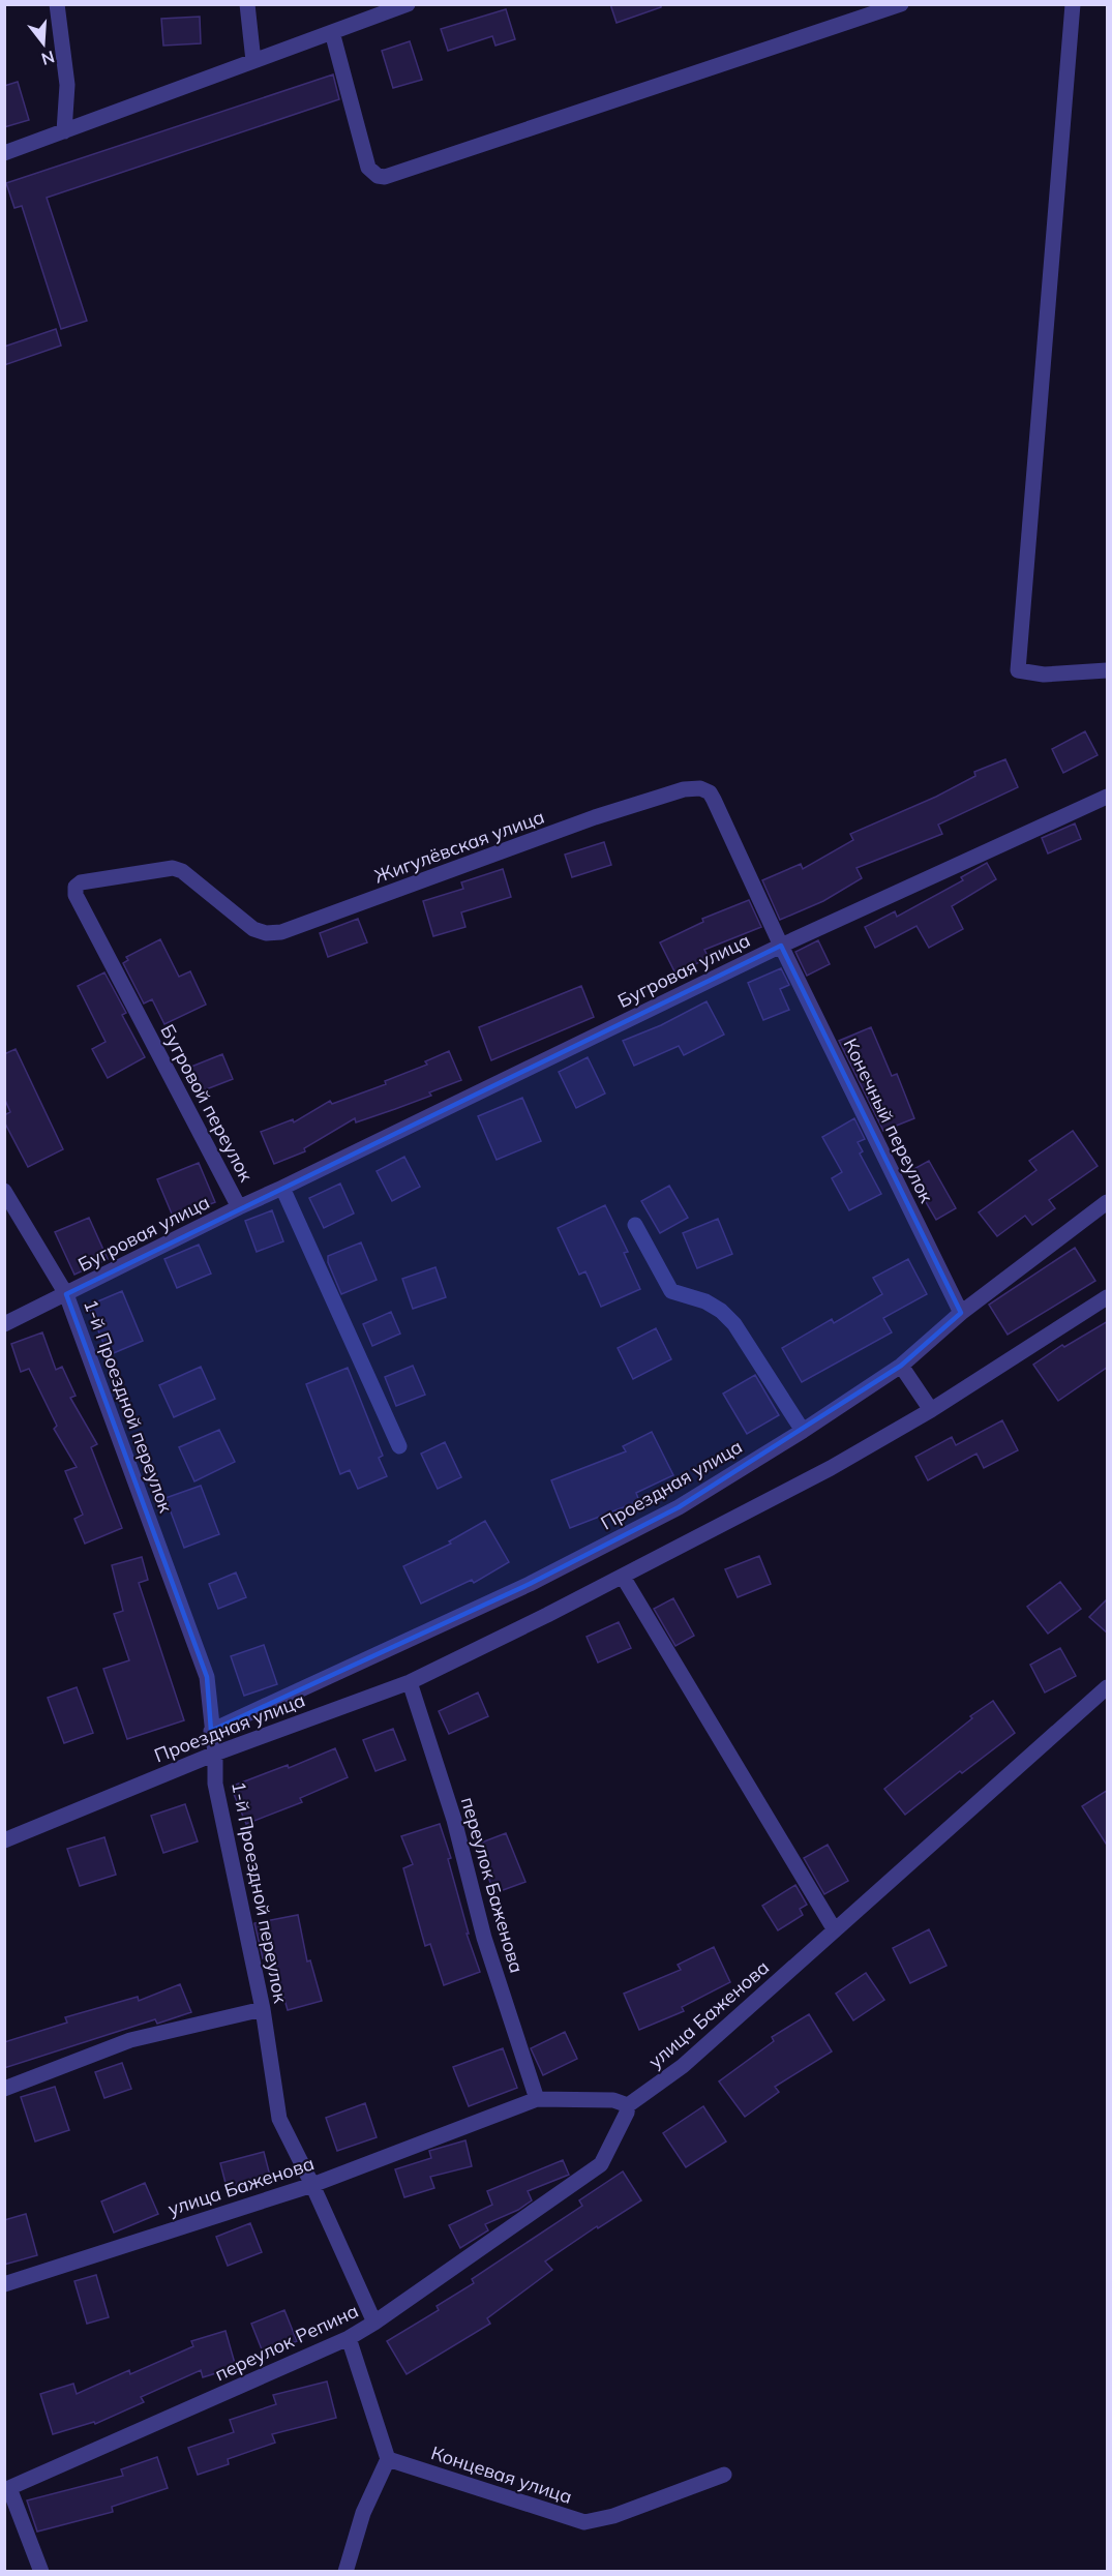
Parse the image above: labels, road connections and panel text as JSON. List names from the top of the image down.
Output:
{
  "streets": {
    "street": [
      "Жигулёвская улица",
      "Бугровая улица",
      "Бугровой переулок",
      "Конечный переулок",
      "1-й Проездной переулок",
      "Проездная улица",
      "переулок Баженова",
      "улица Баженова",
      "переулок Репина",
      "Концевая улица"
    ]
  },
  "crossings": [
    ["Жигулёвская улица", "Бугровая улица"],
    ["Жигулёвская улица", "Бугровой переулок"],
    ["Жигулёвская улица", "Конечный переулок"],
    ["Бугровая улица", "Бугровой переулок"],
    ["Бугровая улица", "Конечный переулок"],
    ["Бугровая улица", "1-й Проездной переулок"],
    ["Конечный переулок", "Проездная улица"],
    ["1-й Проездной переулок", "Проездная улица"],
    ["1-й Проездной переулок", "улица Баженова"],
    ["1-й Проездной переулок", "переулок Репина"],
    ["Проездная улица", "переулок Баженова"],
    ["переулок Баженова", "улица Баженова"],
    ["улица Баженова", "переулок Репина"]
  ],
  "north": "bottom"
}
